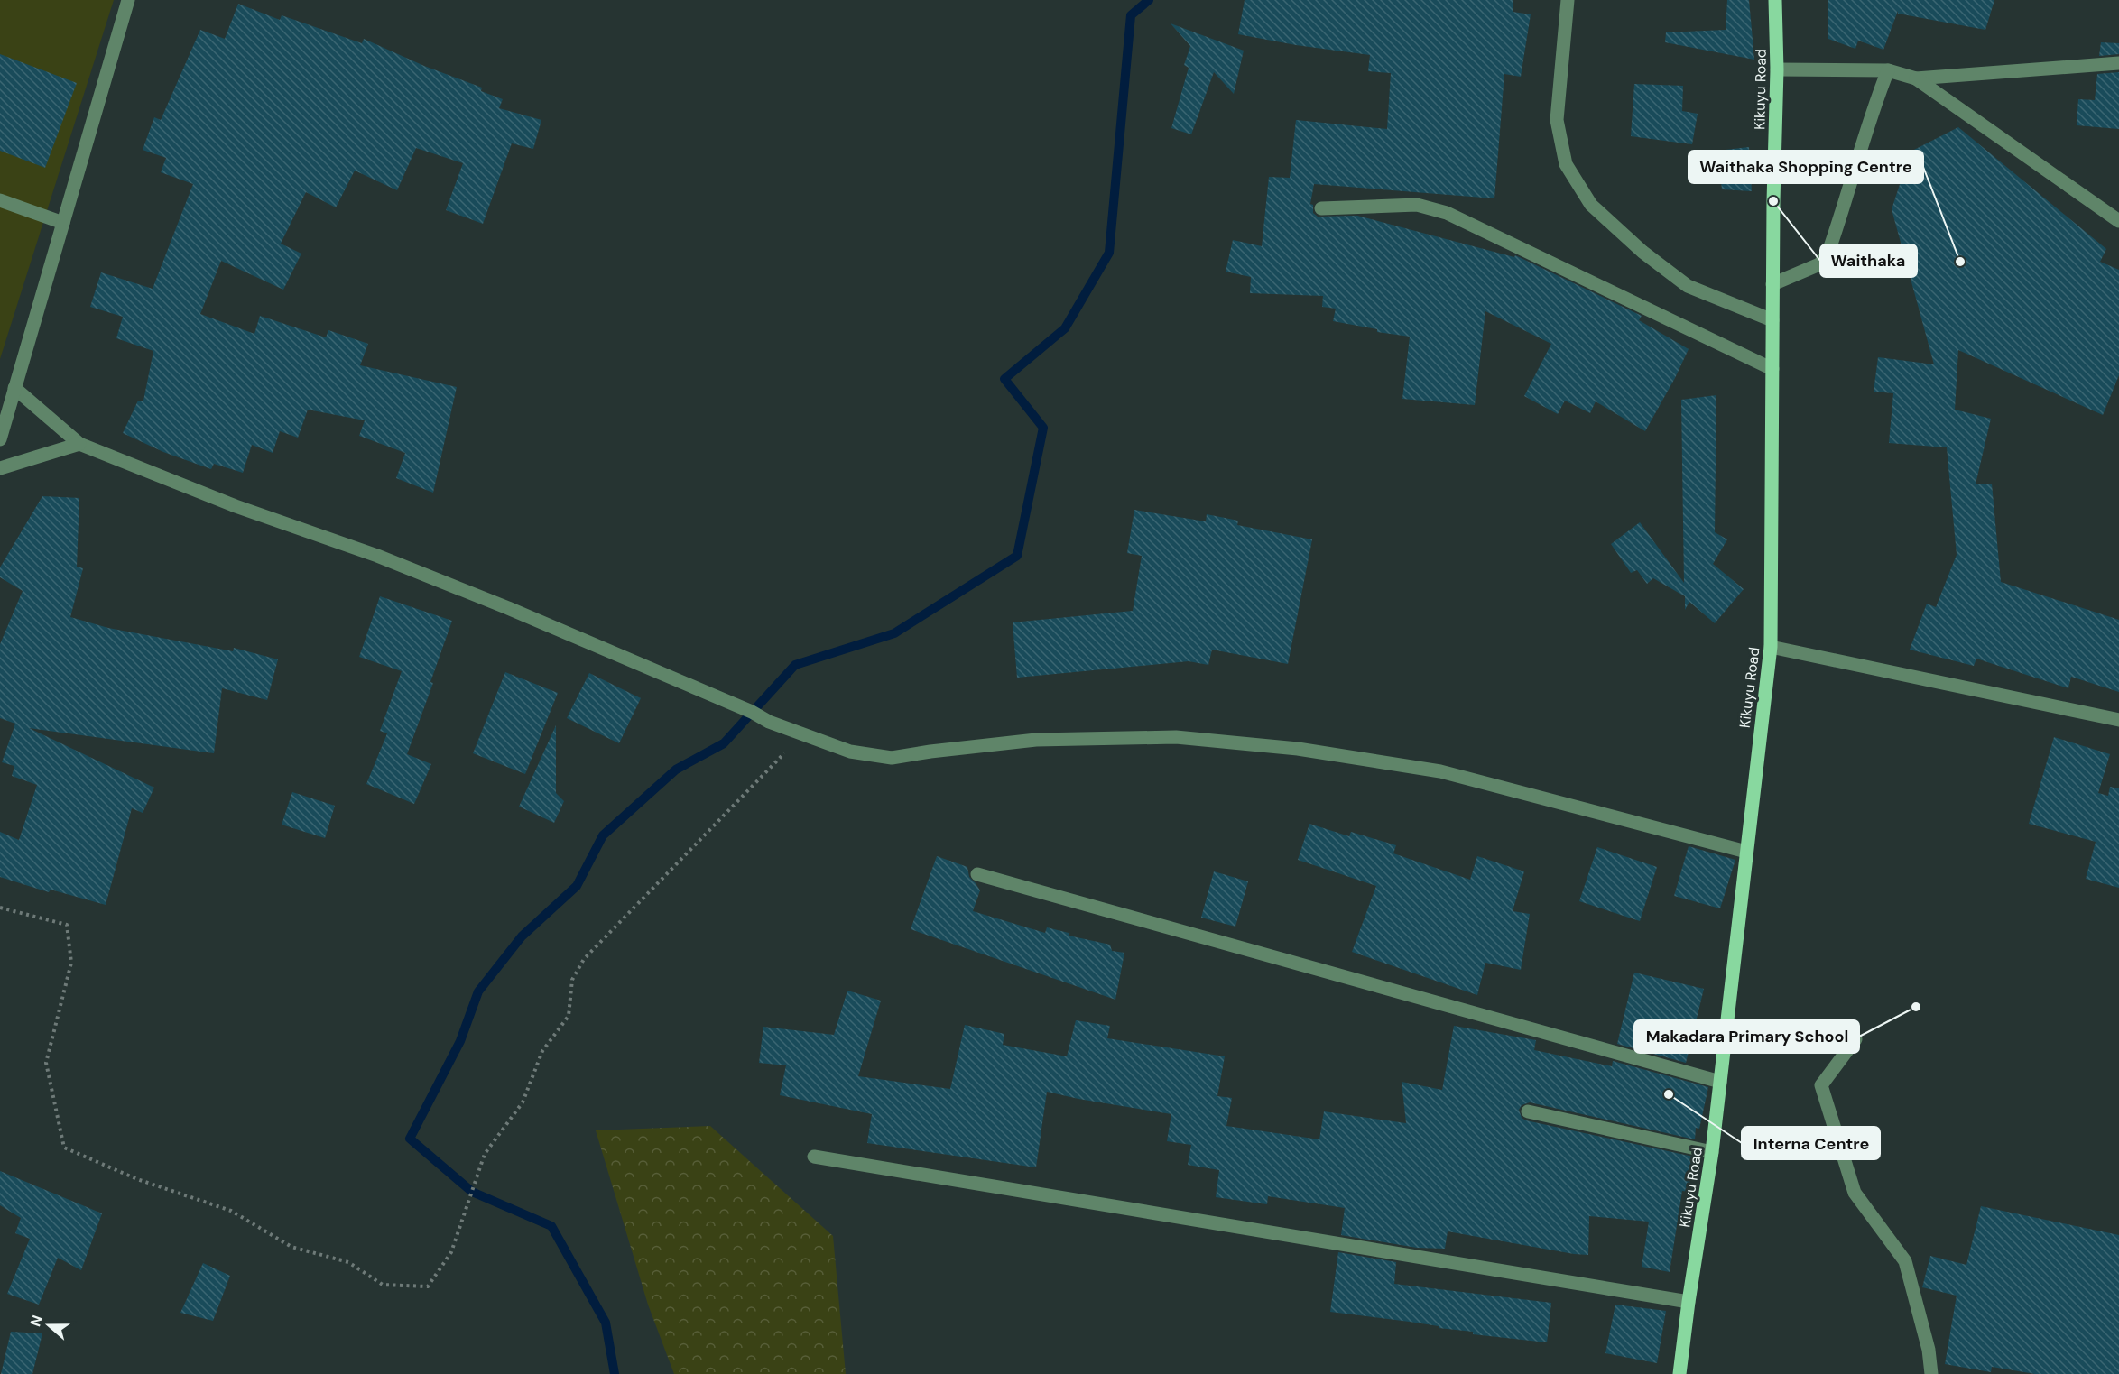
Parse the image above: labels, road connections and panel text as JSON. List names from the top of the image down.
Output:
{
  "streets": {
    "main road": ["Kikuyu Road"]
  },
  "places": [
    "Waithaka",
    "Waithaka Shopping Centre",
    "Makadara Primary School",
    "Interna Centre"
  ],
  "north": "left"
}
